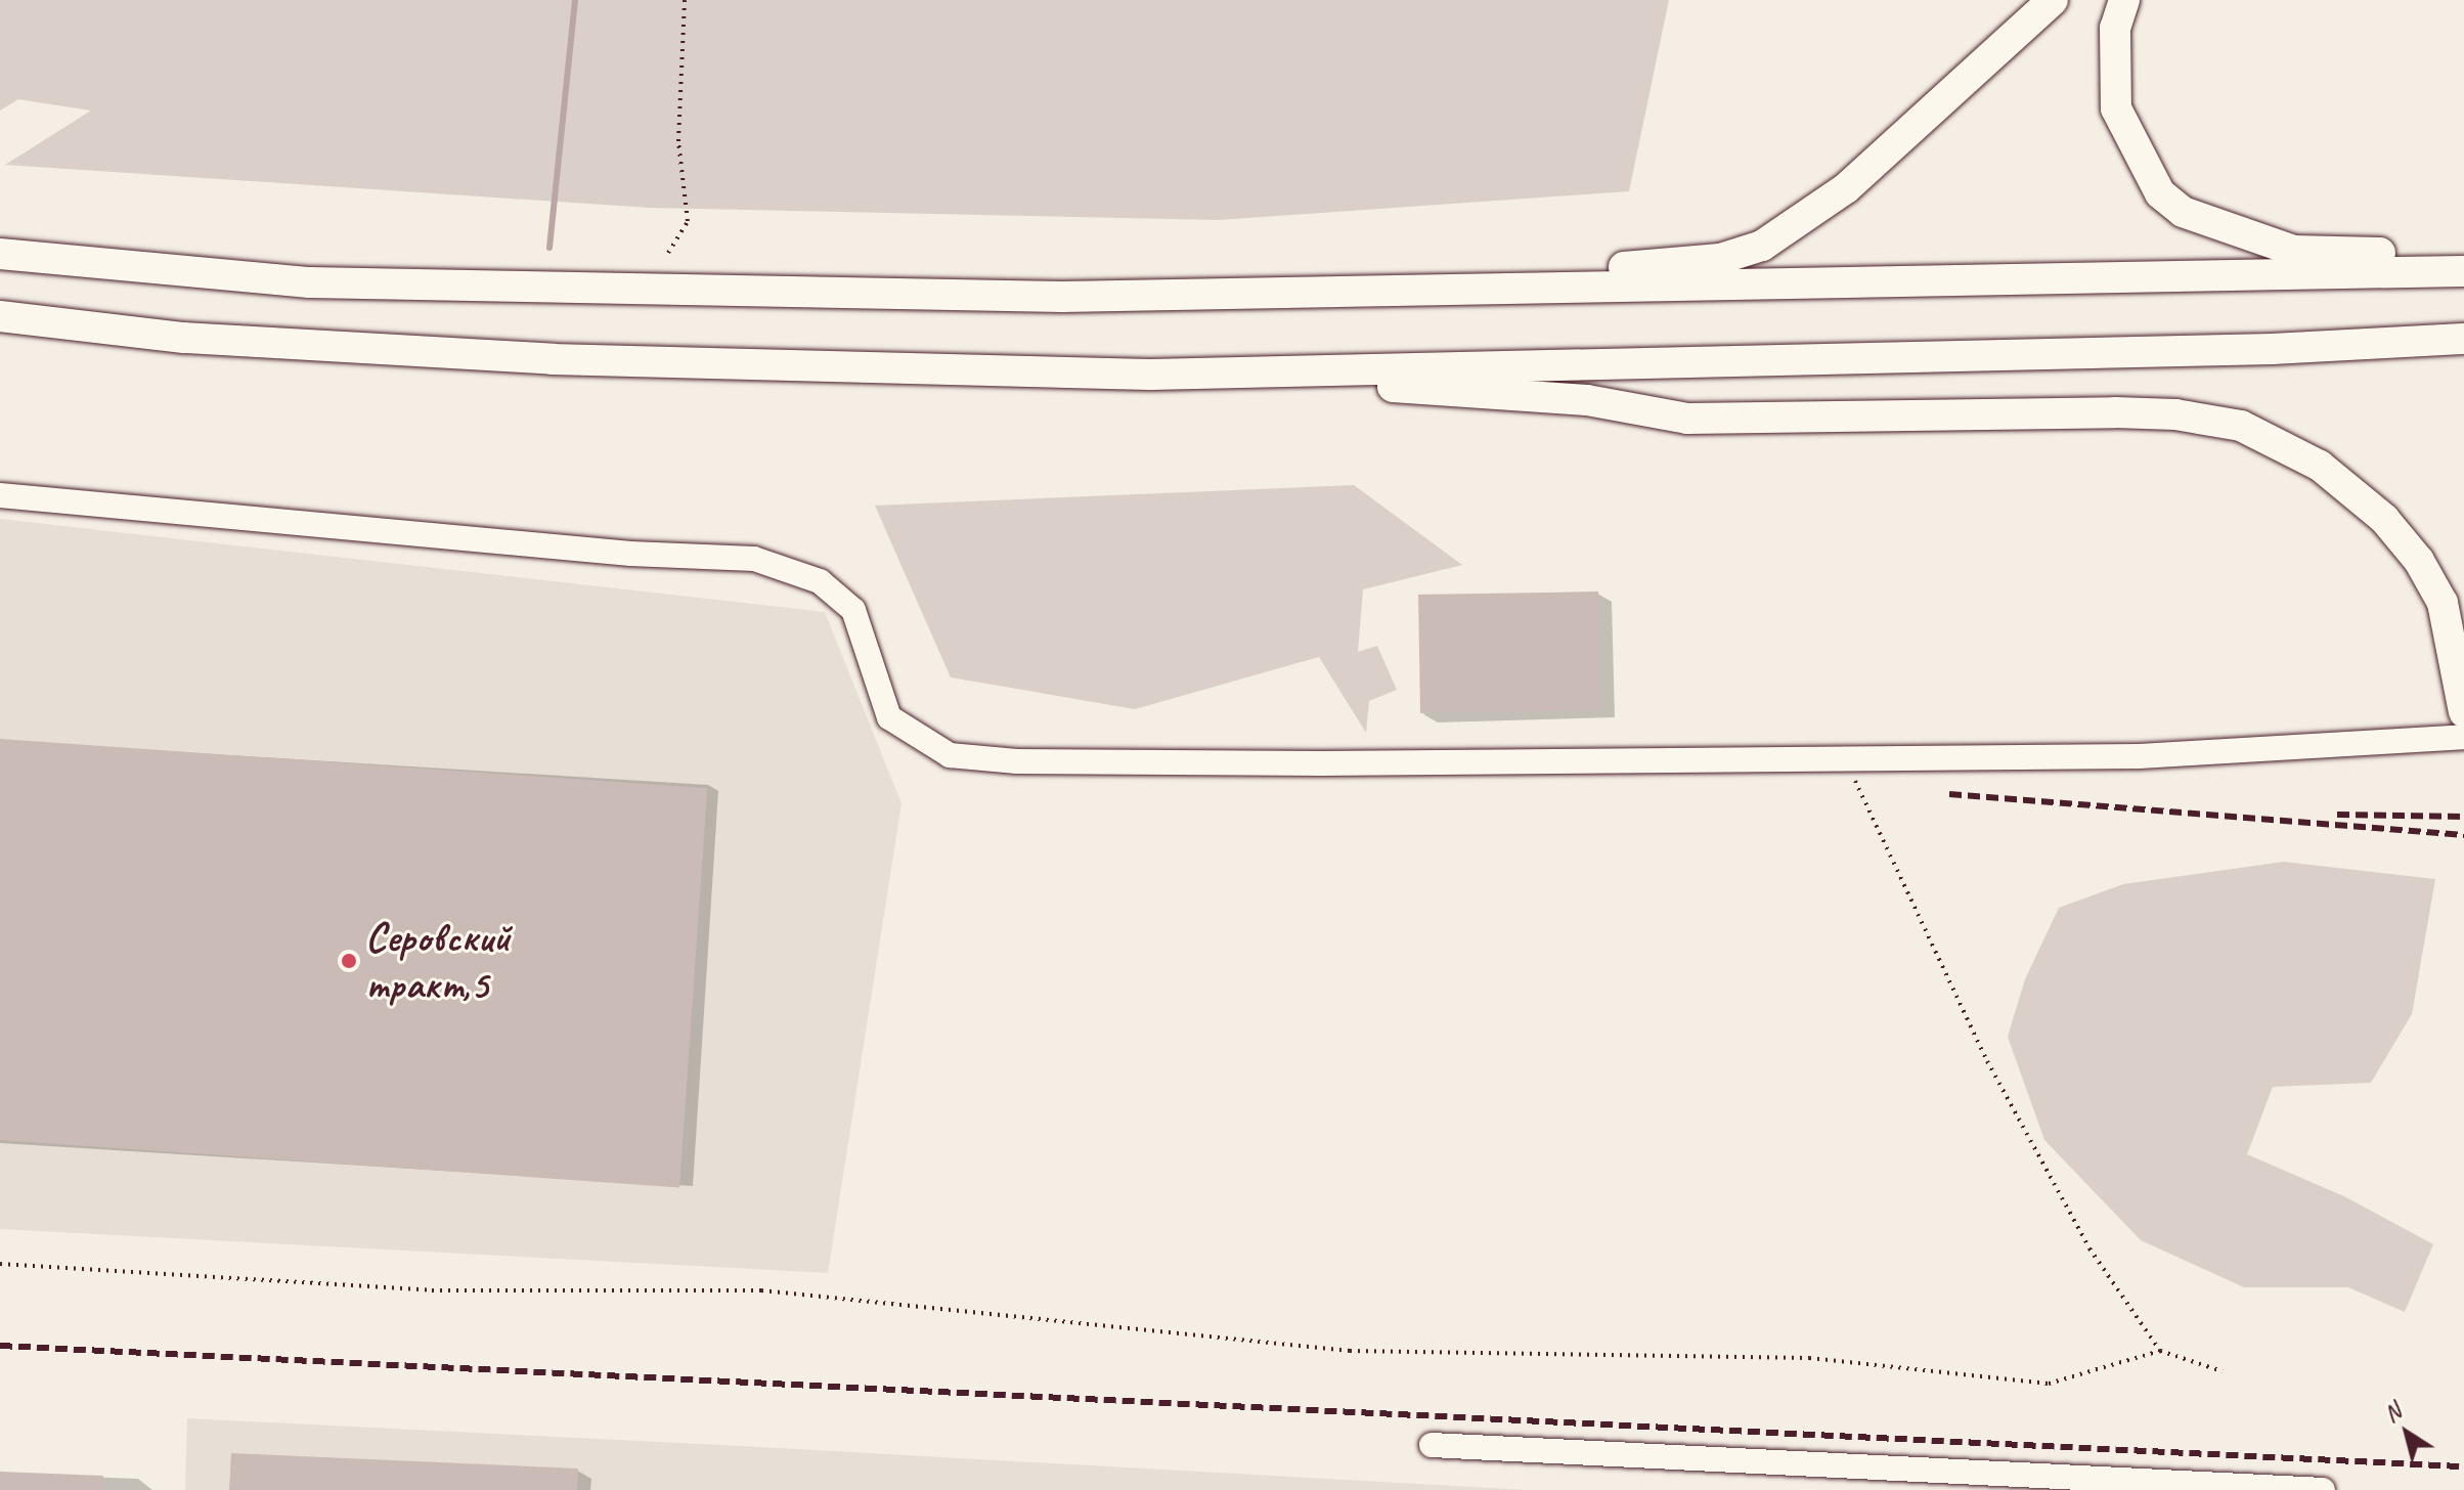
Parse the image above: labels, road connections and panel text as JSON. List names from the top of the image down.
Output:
{
  "places": ["Серовский тракт,5"],
  "north": "top left"
}
